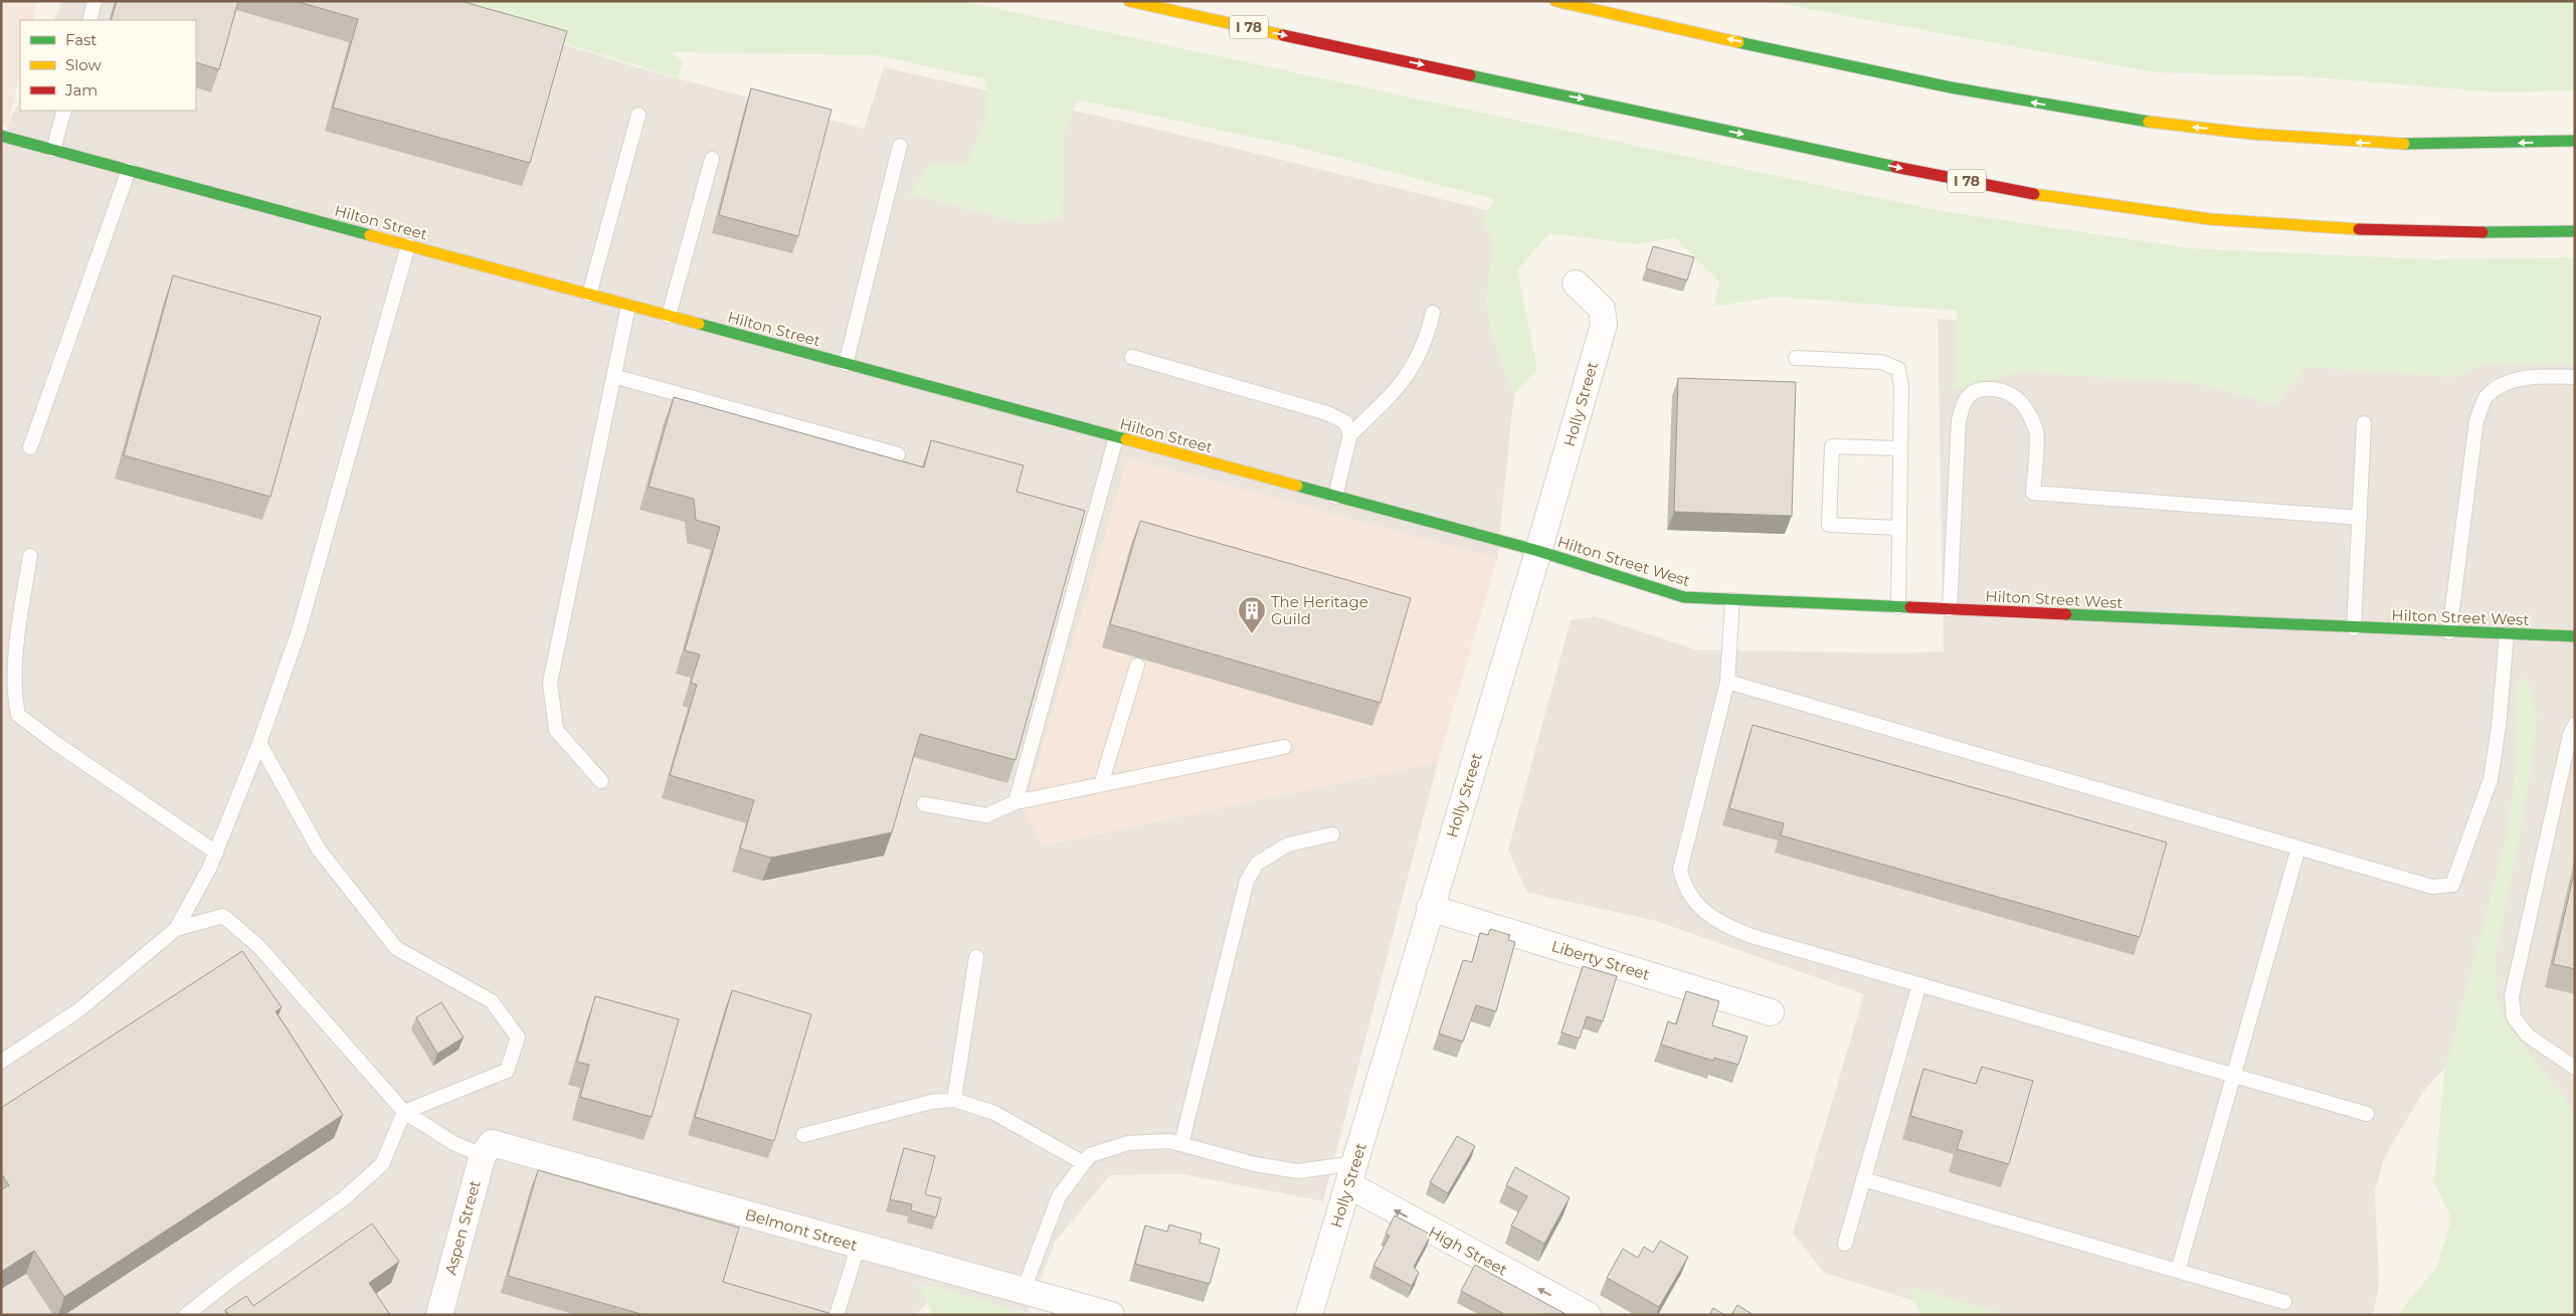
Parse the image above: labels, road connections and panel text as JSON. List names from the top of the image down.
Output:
{
  "streets": {
    "main road": ["I 78", "Hilton Street", "Hilton Street West"],
    "street": [
      "Holly Street",
      "Liberty Street",
      "Aspen Street",
      "Belmont Street",
      "High Street"
    ]
  },
  "crossings": [
    ["Hilton Street", "Holly Street"],
    ["Hilton Street", "Hilton Street West"],
    ["Holly Street", "Hilton Street West"],
    ["Holly Street", "Liberty Street"],
    ["Holly Street", "High Street"],
    ["Aspen Street", "Belmont Street"]
  ],
  "one_way": ["High Street"],
  "places": {
    "building": ["The Heritage Guild"]
  },
  "legend": ["Fast", "Slow", "Jam"]
}
